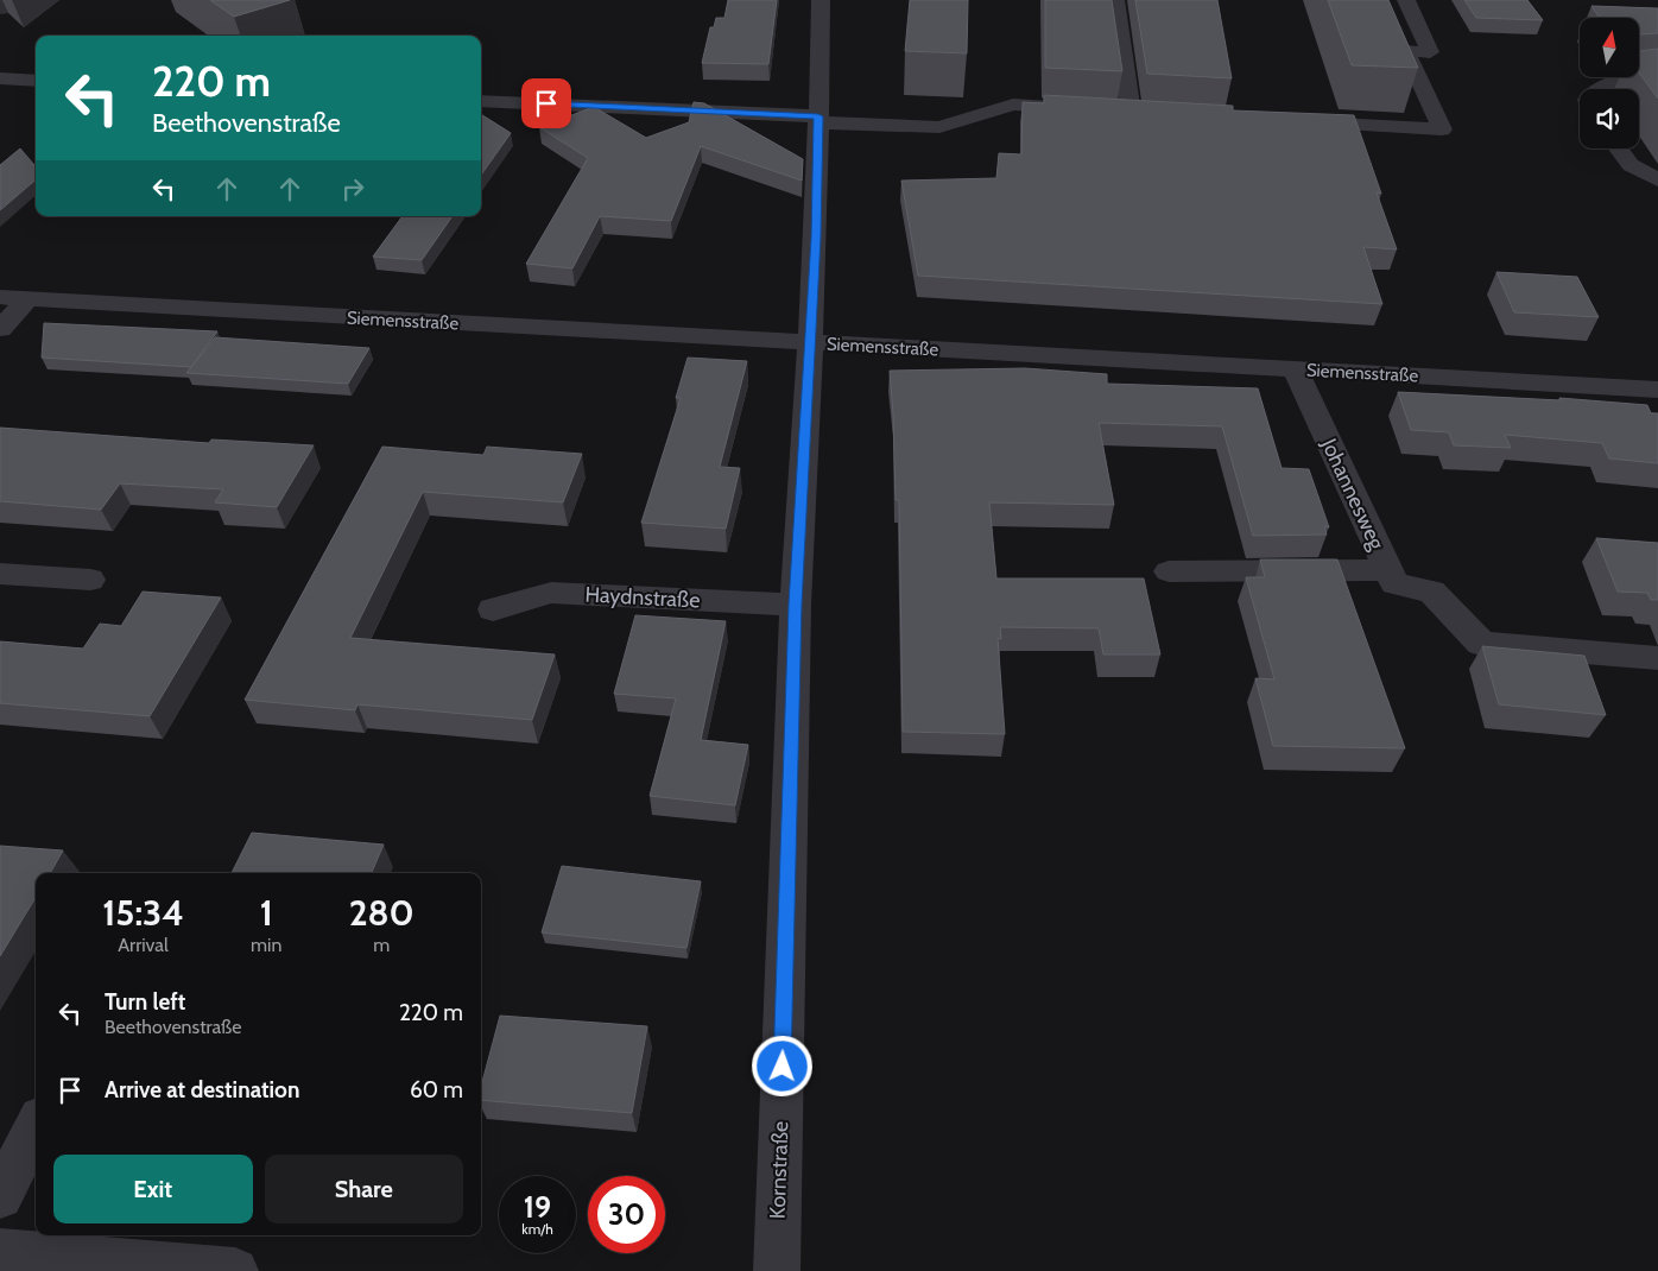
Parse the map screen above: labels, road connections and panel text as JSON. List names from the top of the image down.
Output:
{
  "streets": {
    "street": [
      "Siemensstraße",
      "Johannesweg",
      "Haydnstraße",
      "Kornstraße"
    ]
  },
  "crossings": [
    ["Siemensstraße", "Johannesweg"],
    ["Siemensstraße", "Kornstraße"],
    ["Haydnstraße", "Kornstraße"]
  ],
  "north": "top",
  "page": {
    "turn": ["220 m", "Beethovenstraße"],
    "eta": [
      "15:34",
      "Arrival",
      "1",
      "min",
      "280",
      "m"
    ],
    "list": [
      {
        "name": "Turn left",
        "note": "Beethovenstraße",
        "value": "220 m"
      },
      {
        "name": "Arrive at destination",
        "value": "60 m"
      }
    ],
    "buttons": ["Exit", "Share"],
    "speed": "19 km/h",
    "limit": "30"
  }
}
